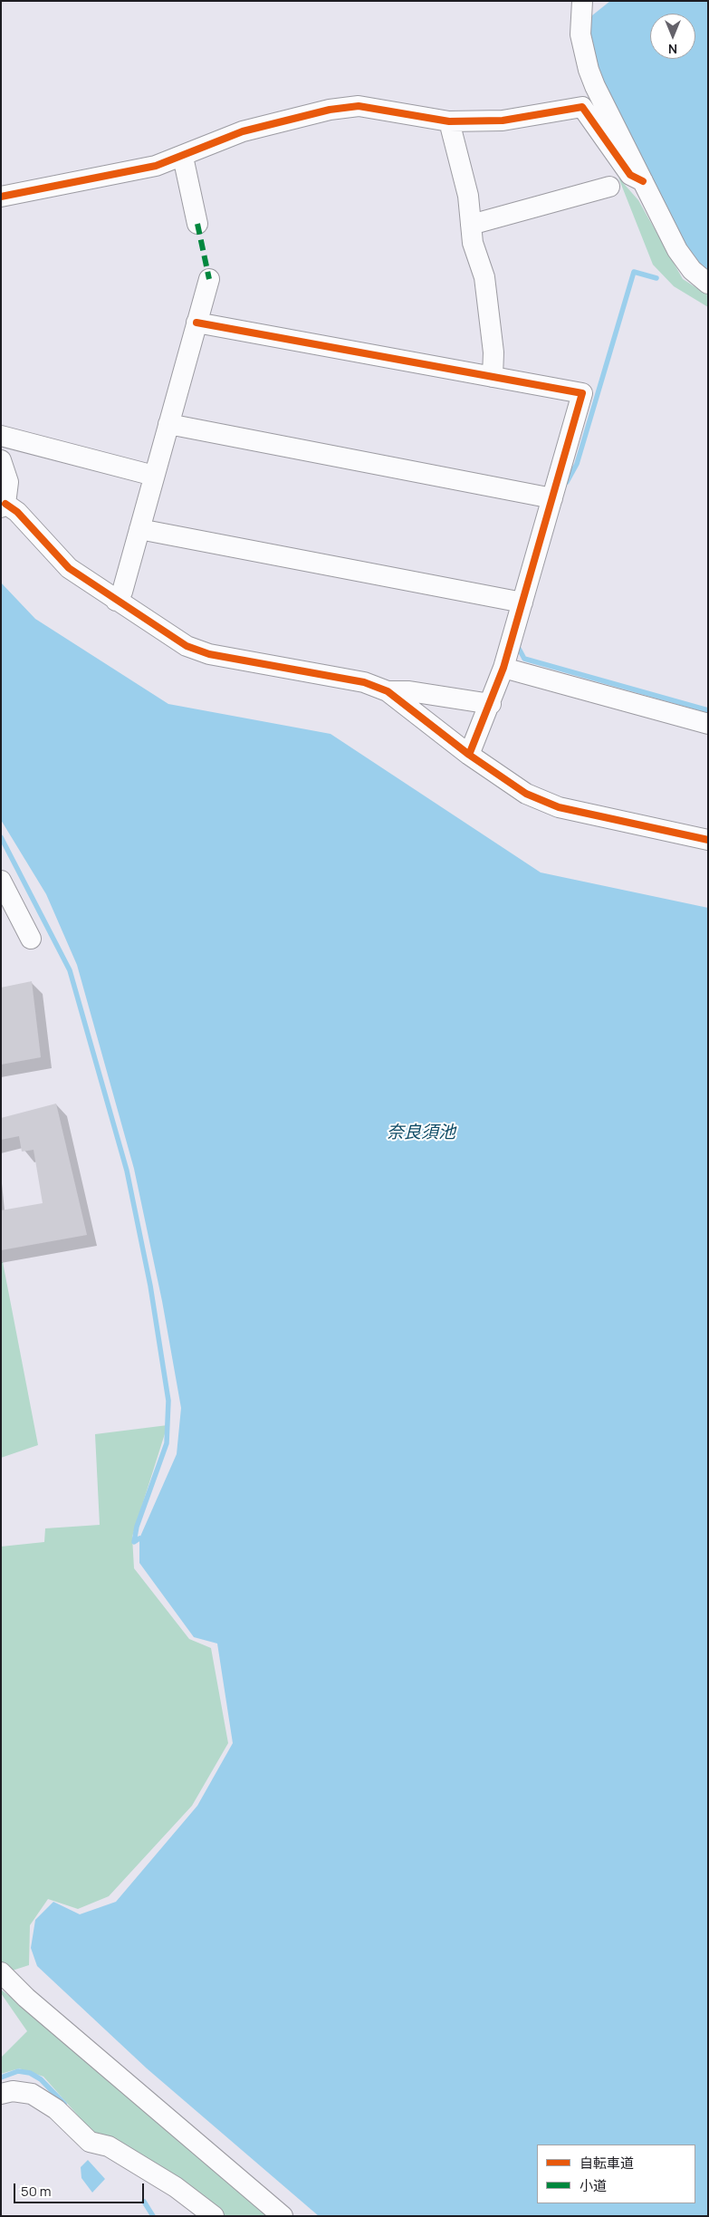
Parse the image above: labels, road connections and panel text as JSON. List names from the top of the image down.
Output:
{
  "water": ["奈良須池"],
  "legend": ["自転車道", "小道"],
  "scale_bar": "50 m",
  "north": "bottom"
}
